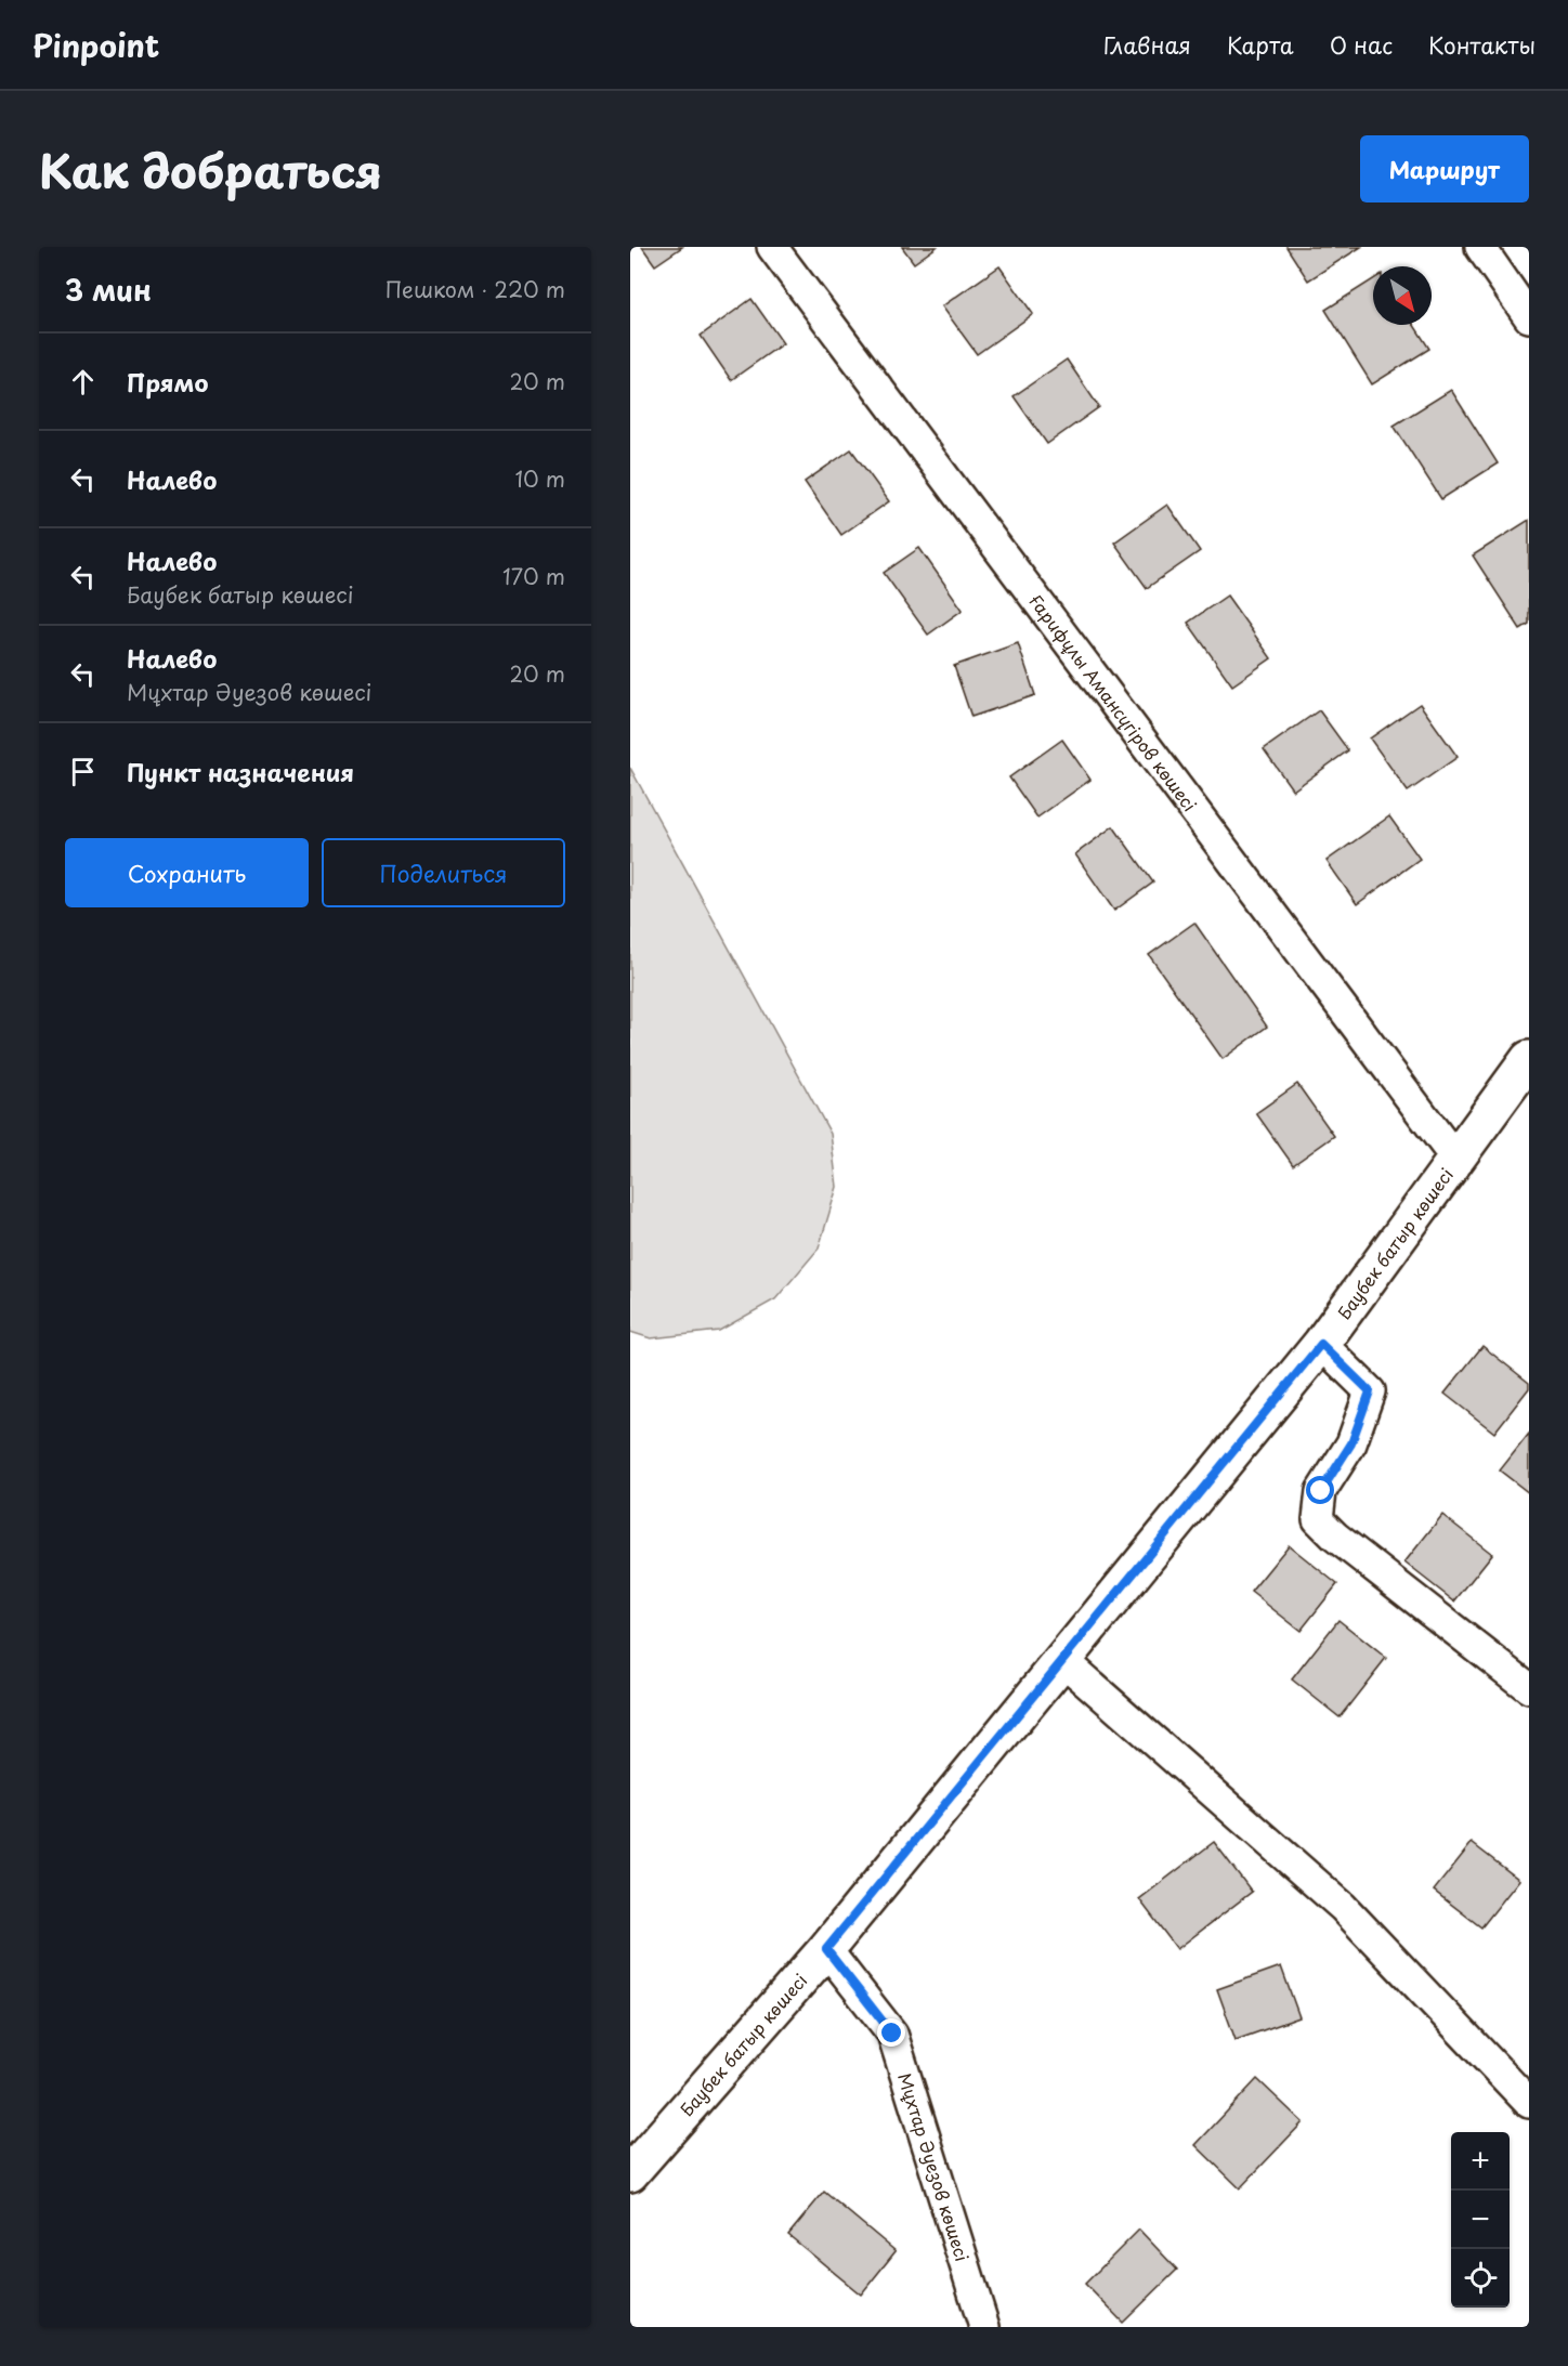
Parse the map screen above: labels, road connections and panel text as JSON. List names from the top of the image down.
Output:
{
  "streets": {
    "street": ["Ғарифұлы Амансүгіров көшесі", "Баубек батыр көшесі", "Мұхтар Әуезов көшесі"]
  },
  "crossings": [
    ["Ғарифұлы Амансүгіров көшесі", "Баубек батыр көшесі"],
    ["Баубек батыр көшесі", "Мұхтар Әуезов көшесі"]
  ],
  "north": "bottom right",
  "page": {
    "header": "Pinpoint",
    "nav": [
      "Главная",
      "Карта",
      "О нас",
      "Контакты"
    ],
    "title": "Как добраться",
    "buttons": [
      "Маршрут",
      ["Сохранить", "Поделиться"]
    ],
    "heading": ["3 мин", "Пешком · 220 m"],
    "list": [
      ["Прямо", "20 m"],
      ["Налево", "10 m"],
      ["Налево", "Баубек батыр көшесі", "170 m"],
      ["Налево", "Мұхтар Әуезов көшесі", "20 m"],
      "Пункт назначения"
    ],
    "map_buttons": ["+", "−"]
  }
}
